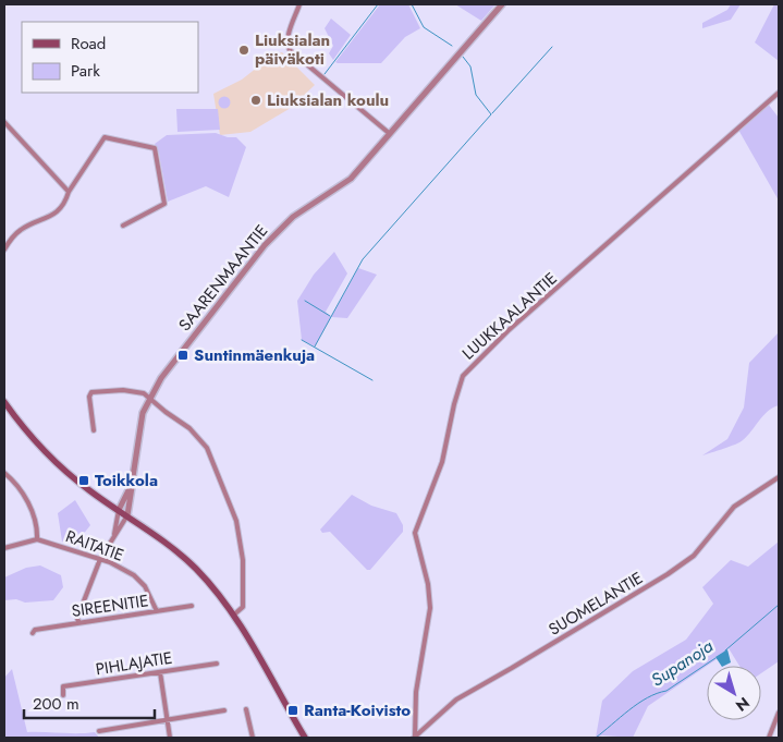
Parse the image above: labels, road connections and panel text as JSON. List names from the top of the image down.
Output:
{
  "streets": {
    "street": [
      "SAARENMAANTIE",
      "LUUKKAALANTIE",
      "RAITATIE",
      "SUOMELANTIE",
      "SIREENITIE",
      "PIHLAJATIE"
    ]
  },
  "crossings": [
    ["LUUKKAALANTIE", "SUOMELANTIE"],
    ["RAITATIE", "SIREENITIE"]
  ],
  "water": ["Supanoja"],
  "places": {
    "other": ["Liuksialan päiväkoti", "Liuksialan koulu"],
    "transit": ["Suntinmäenkuja", "Toikkola", "Ranta-Koivisto"]
  },
  "legend": ["Road", "Park"],
  "scale_bar": "200 m",
  "north": "bottom right"
}
